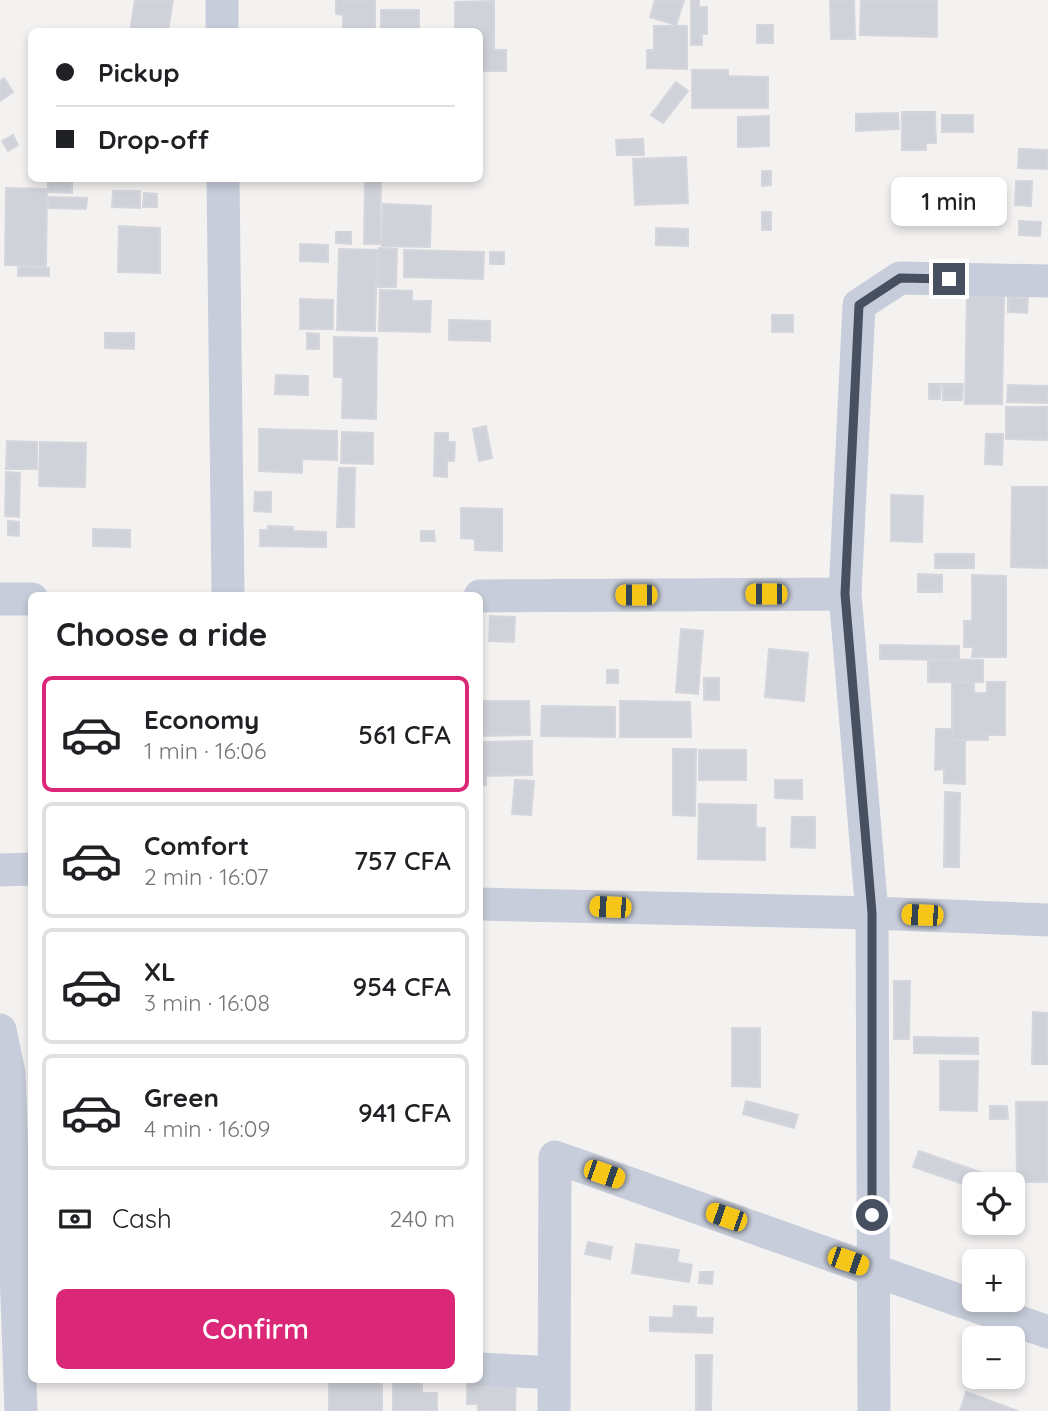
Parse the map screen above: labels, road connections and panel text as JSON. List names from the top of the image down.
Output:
{
  "page": {
    "banner": ["Pickup", "Drop-off"],
    "bubble": "1 min",
    "heading": "Choose a ride",
    "list": [
      {
        "name": "Economy",
        "note": "1 min · 16:06",
        "value": "561 CFA"
      },
      {
        "name": "Comfort",
        "note": "2 min · 16:07",
        "value": "757 CFA"
      },
      {
        "name": "XL",
        "note": "3 min · 16:08",
        "value": "954 CFA"
      },
      {
        "name": "Green",
        "note": "4 min · 16:09",
        "value": "941 CFA"
      }
    ],
    "map_buttons": ["+", "−"],
    "pay": ["Cash", "240 m"],
    "buttons": "Confirm"
  }
}
